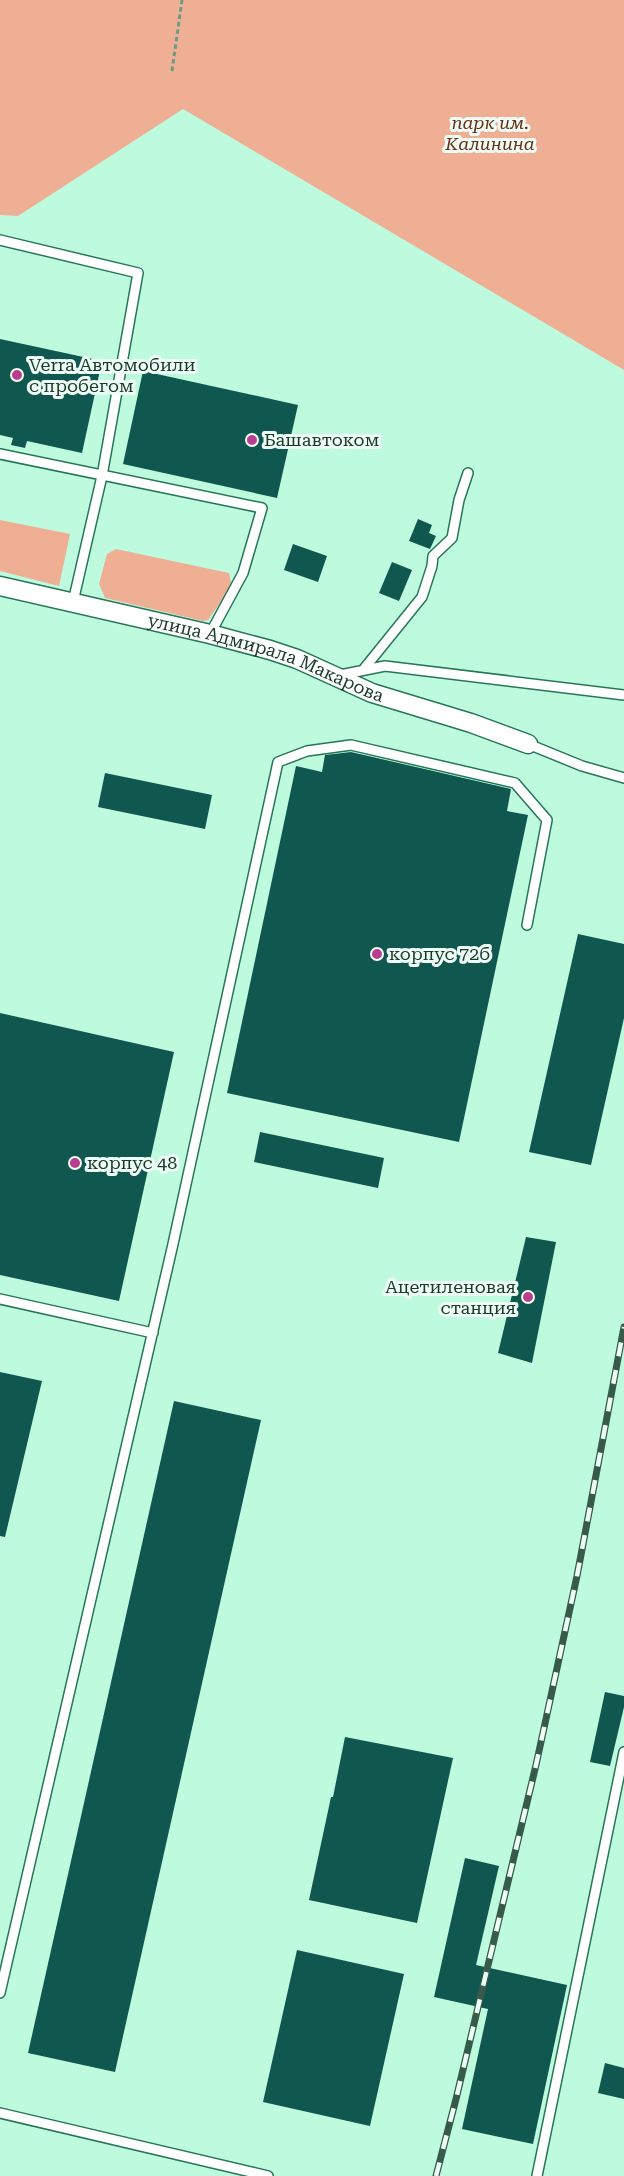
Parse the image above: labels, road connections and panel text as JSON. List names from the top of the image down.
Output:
{
  "streets": {
    "street": ["улица Адмирала Макарова"]
  },
  "parks": ["парк им. Калинина"],
  "places": [
    "Verra Автомобили с пробегом",
    "Башавтоком",
    "корпус 72б",
    "корпус 48",
    "Ацетиленовая станция"
  ]
}
